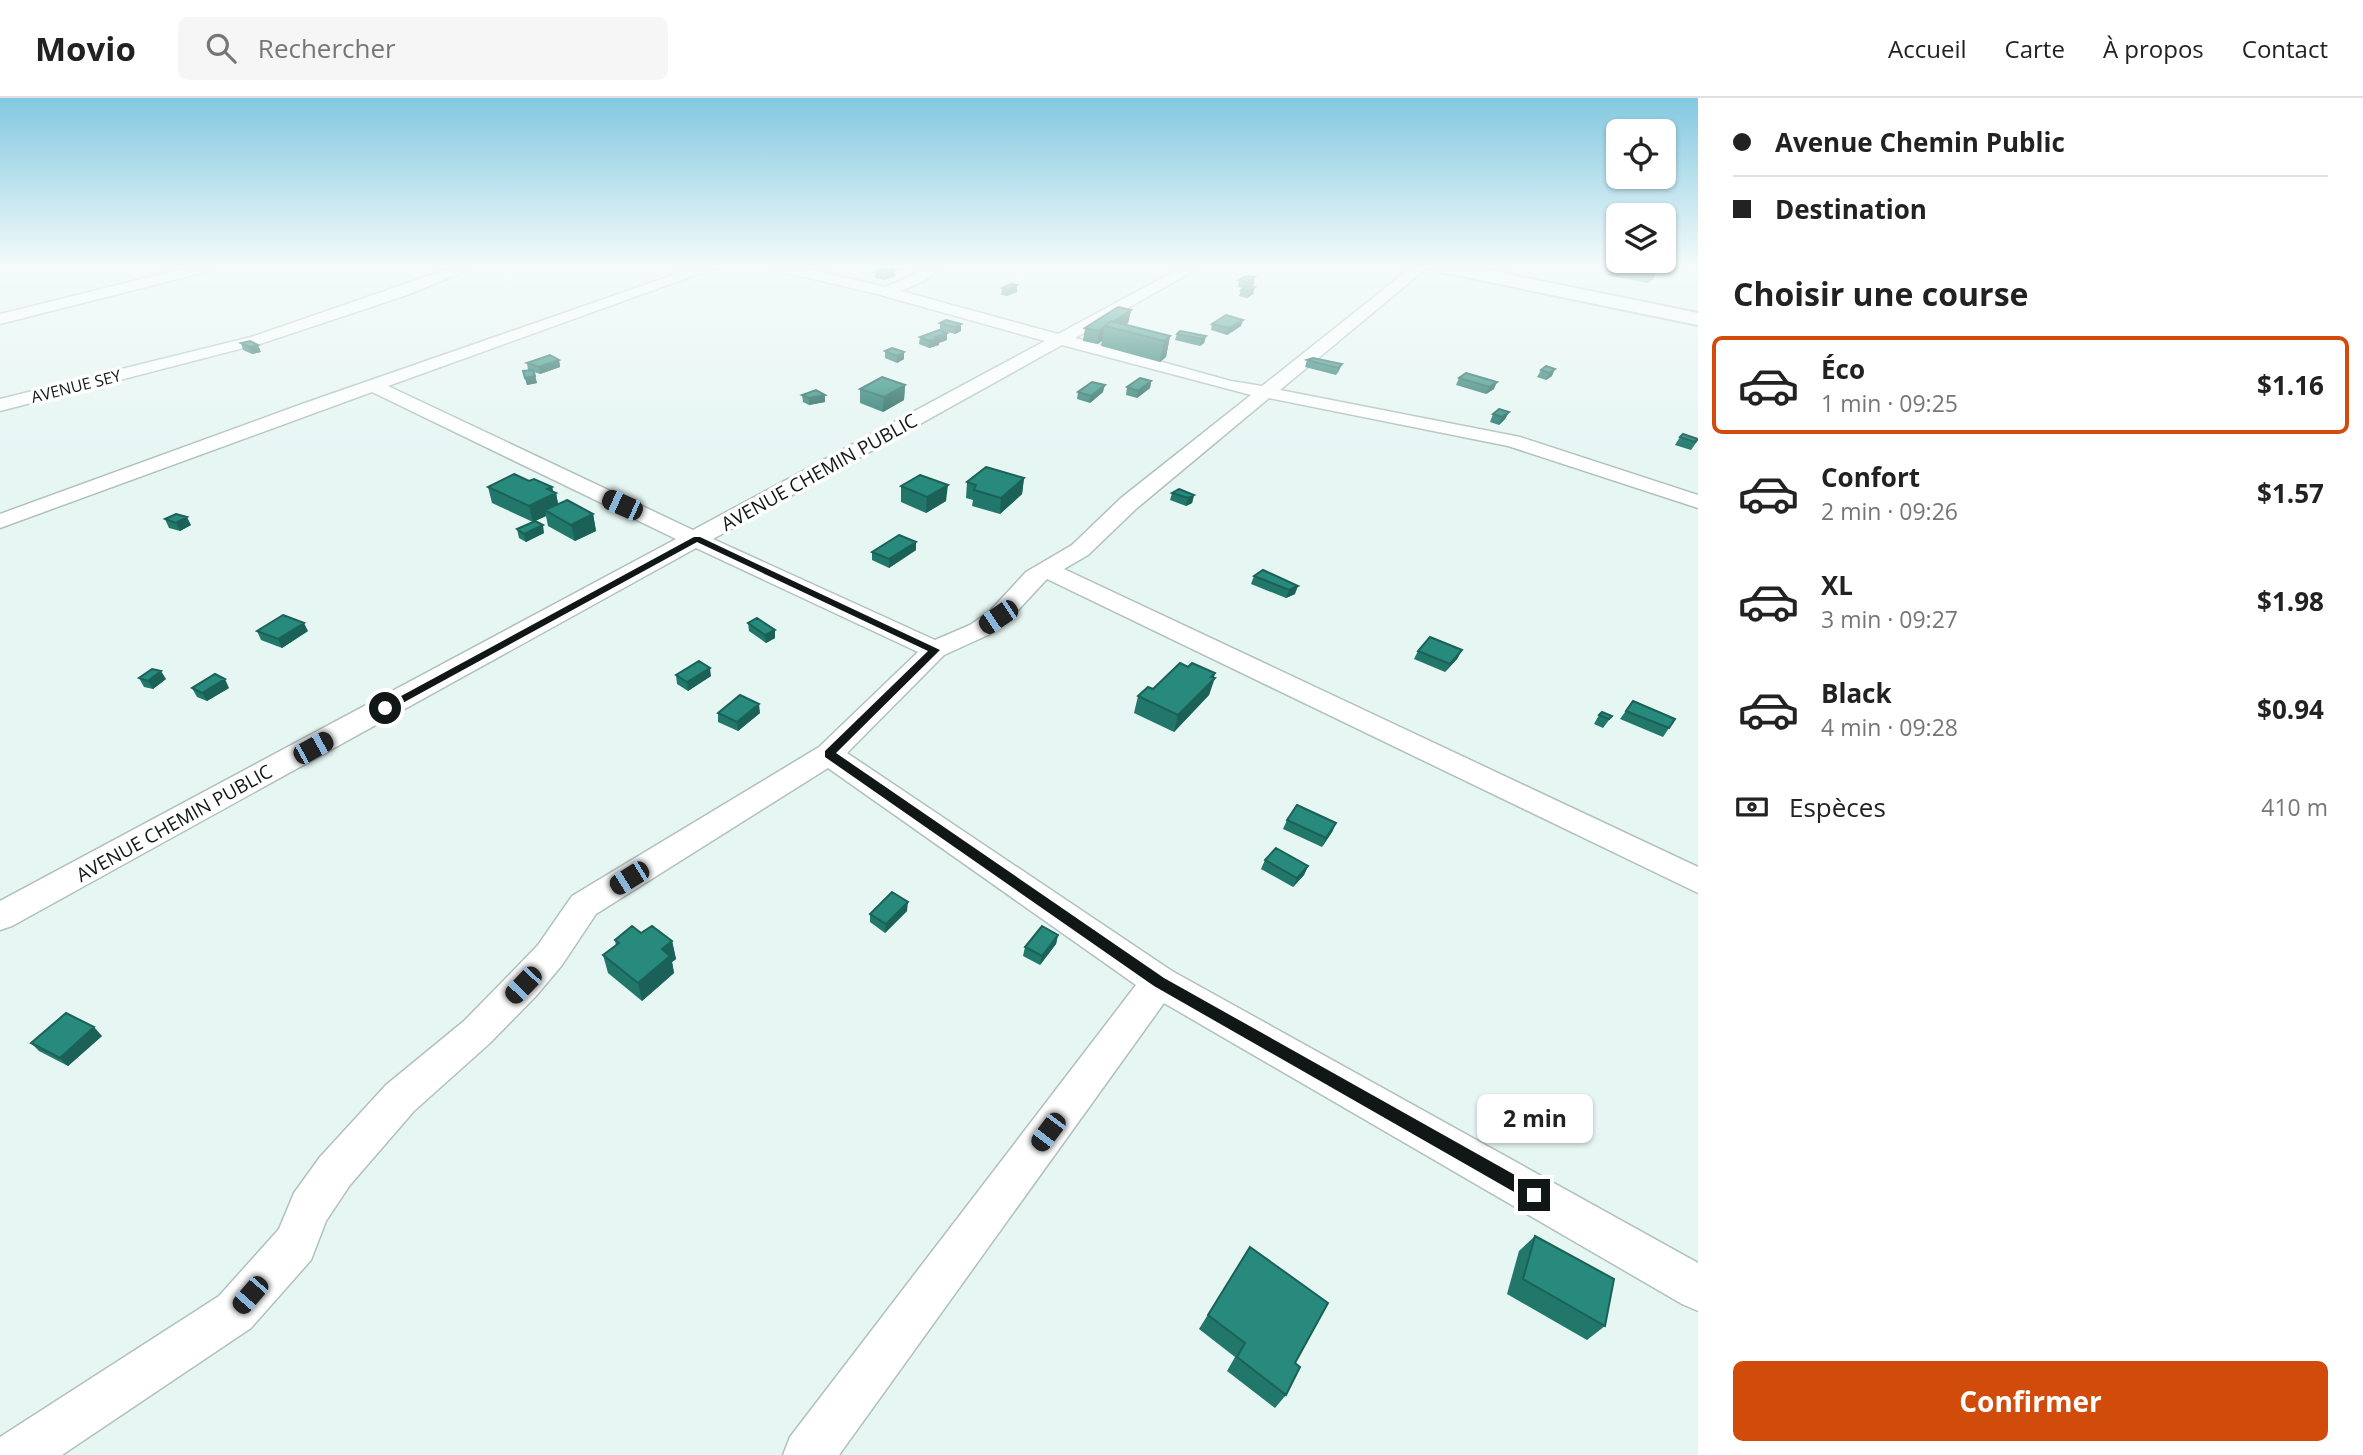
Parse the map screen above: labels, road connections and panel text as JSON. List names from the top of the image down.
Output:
{
  "streets": {
    "street": ["AVENUE SEY", "AVENUE CHEMIN PUBLIC"]
  },
  "page": {
    "header": "Movio",
    "search": "Rechercher",
    "nav": [
      "Accueil",
      "Carte",
      "À propos",
      "Contact"
    ],
    "banner": ["Avenue Chemin Public", "Destination"],
    "heading": "Choisir une course",
    "list": [
      {
        "name": "Éco",
        "note": "1 min · 09:25",
        "value": "$1.16"
      },
      {
        "name": "Confort",
        "note": "2 min · 09:26",
        "value": "$1.57"
      },
      {
        "name": "XL",
        "note": "3 min · 09:27",
        "value": "$1.98"
      },
      {
        "name": "Black",
        "note": "4 min · 09:28",
        "value": "$0.94"
      }
    ],
    "pay": ["Espèces", "410 m"],
    "bubble": "2 min",
    "buttons": "Confirmer"
  }
}
